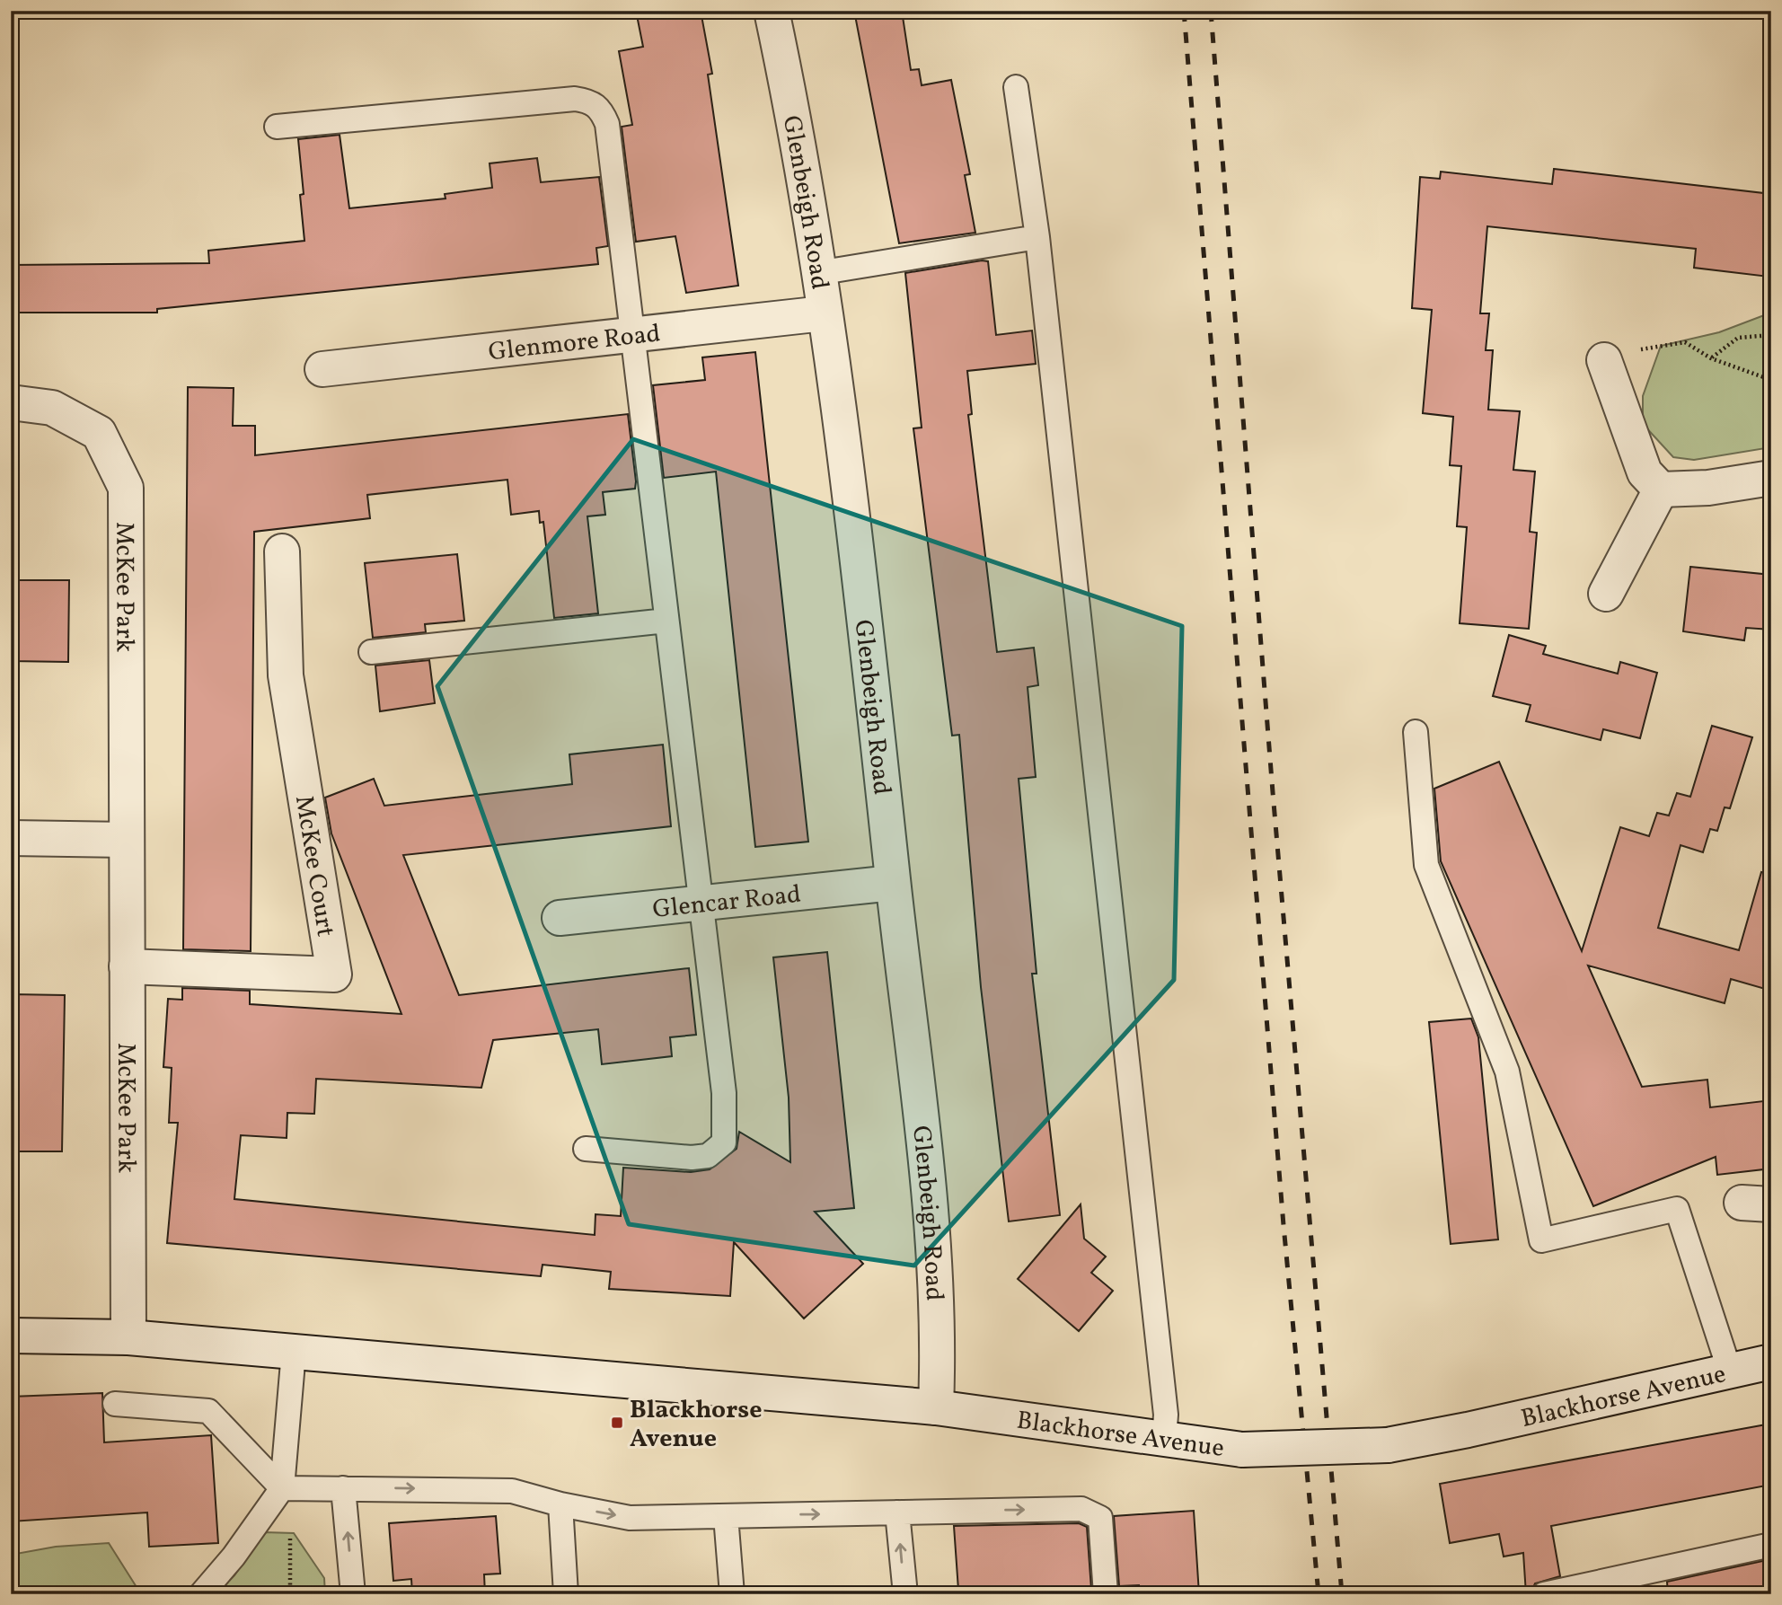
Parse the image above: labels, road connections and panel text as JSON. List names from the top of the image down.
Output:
{
  "streets": {
    "street": [
      "Glenbeigh Road",
      "Glenmore Road",
      "McKee Park",
      "McKee Court",
      "Glencar Road",
      "Blackhorse Avenue"
    ]
  },
  "crossings": [
    ["Glenbeigh Road", "Glenmore Road"],
    ["Glenbeigh Road", "Glencar Road"],
    ["Glenbeigh Road", "Blackhorse Avenue"],
    ["McKee Park", "McKee Court"],
    ["McKee Park", "Blackhorse Avenue"]
  ],
  "places": {
    "transit": ["Blackhorse Avenue"]
  }
}
